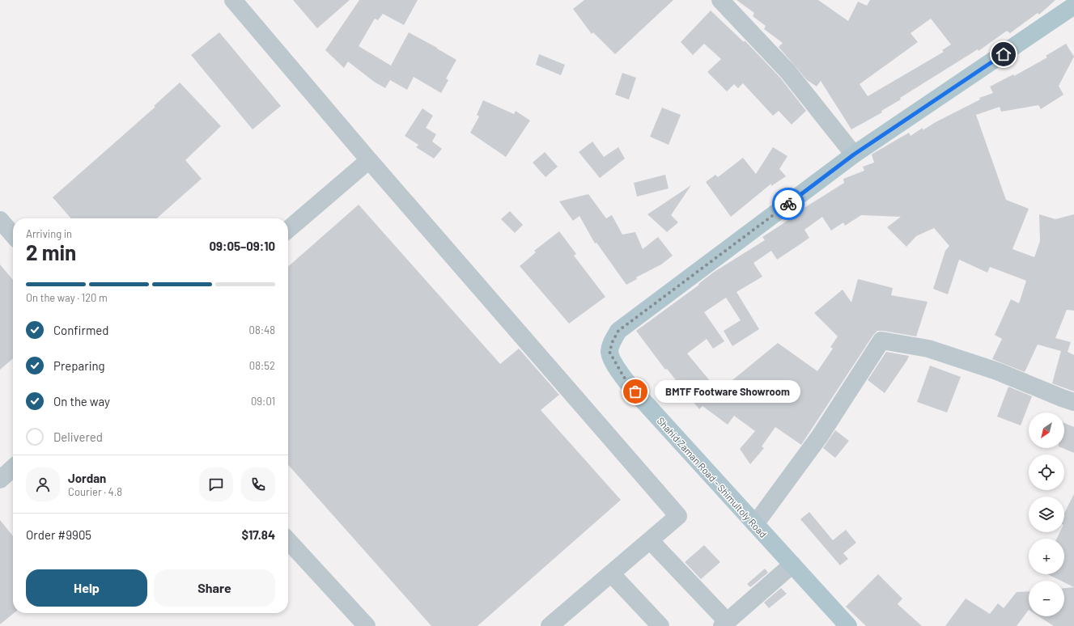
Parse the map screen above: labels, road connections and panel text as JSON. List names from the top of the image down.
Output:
{
  "streets": {
    "main road": ["Shahid Zaman Road - Shimultoly Road"]
  },
  "places": ["BMTF Footware Showroom"],
  "north": "bottom left",
  "page": {
    "heading": ["2 min", "Arriving in", "09:05–09:10"],
    "panel": [
      "Jordan",
      "Courier · 4.8",
      "Order #9905",
      "$17.84"
    ],
    "bar": "On the way · 120 m",
    "list": [
      ["Confirmed", "08:48"],
      ["Preparing", "08:52"],
      ["On the way", "09:01"],
      "Delivered"
    ],
    "bubble": "BMTF Footware Showroom",
    "map_buttons": ["+", "−"],
    "buttons": ["Help", "Share"]
  }
}
